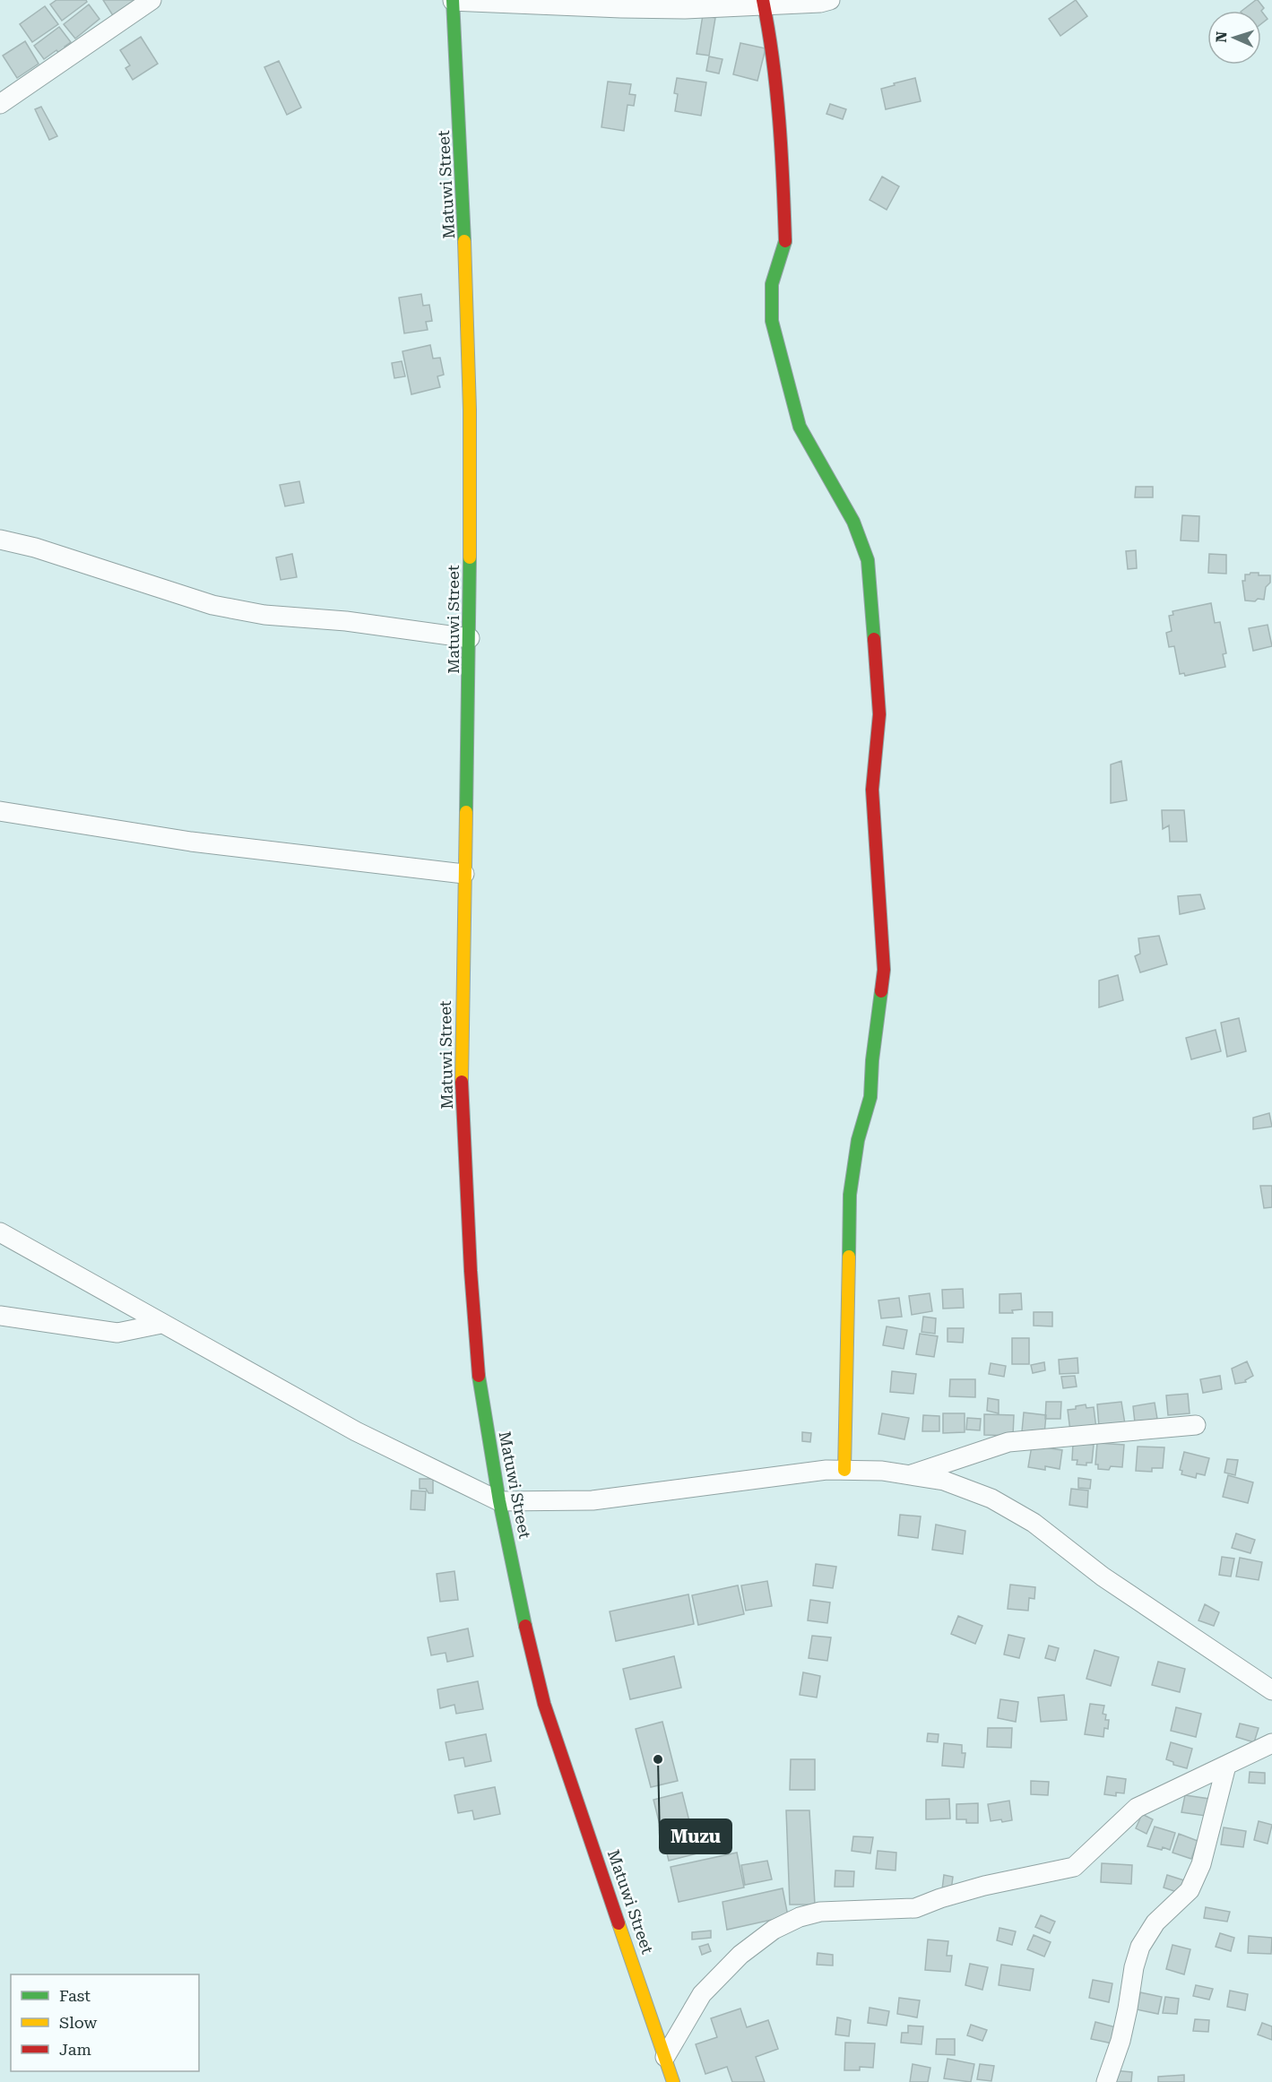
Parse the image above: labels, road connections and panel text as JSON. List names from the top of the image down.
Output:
{
  "streets": {
    "street": ["Matuwi Street"]
  },
  "places": ["Muzu"],
  "legend": ["Fast", "Slow", "Jam"],
  "north": "left"
}
